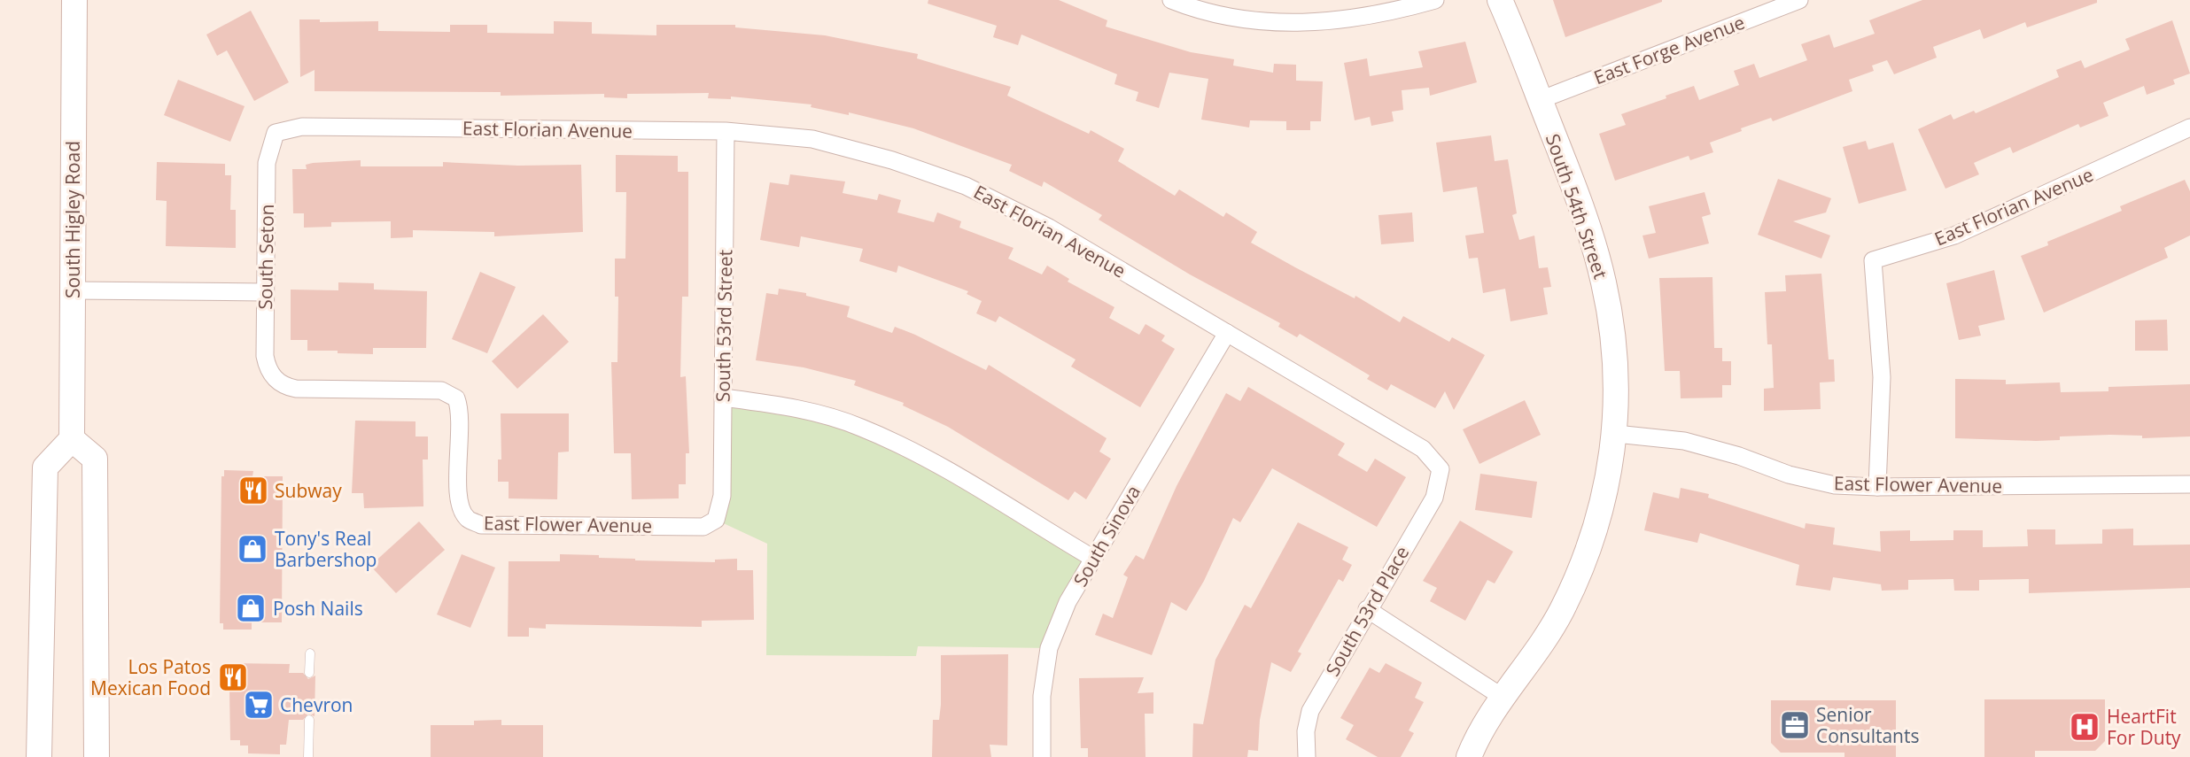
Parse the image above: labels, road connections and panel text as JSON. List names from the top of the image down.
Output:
{
  "streets": {
    "main road": ["South 54th Street", "South Higley Road"],
    "street": [
      "East Forge Avenue",
      "East Florian Avenue",
      "South Seton",
      "South 53rd Street",
      "East Flower Avenue",
      "South Sinova",
      "South 53rd Place"
    ]
  },
  "crossings": [
    ["East Forge Avenue", "South 54th Street"],
    ["East Florian Avenue", "South Seton"],
    ["East Florian Avenue", "South 53rd Street"],
    ["East Florian Avenue", "East Flower Avenue"],
    ["East Florian Avenue", "South Sinova"],
    ["East Florian Avenue", "South 53rd Place"],
    ["South 54th Street", "East Flower Avenue"],
    ["South Seton", "East Flower Avenue"],
    ["South 53rd Street", "East Flower Avenue"]
  ],
  "places": {
    "restaurant": ["Subway", "Los Patos Mexican Food"],
    "shop": ["Tony's Real Barbershop", "Posh Nails"],
    "supermarket": ["Chevron"],
    "office": ["Senior Consultants"],
    "hospital": ["HeartFit For Duty"]
  }
}
